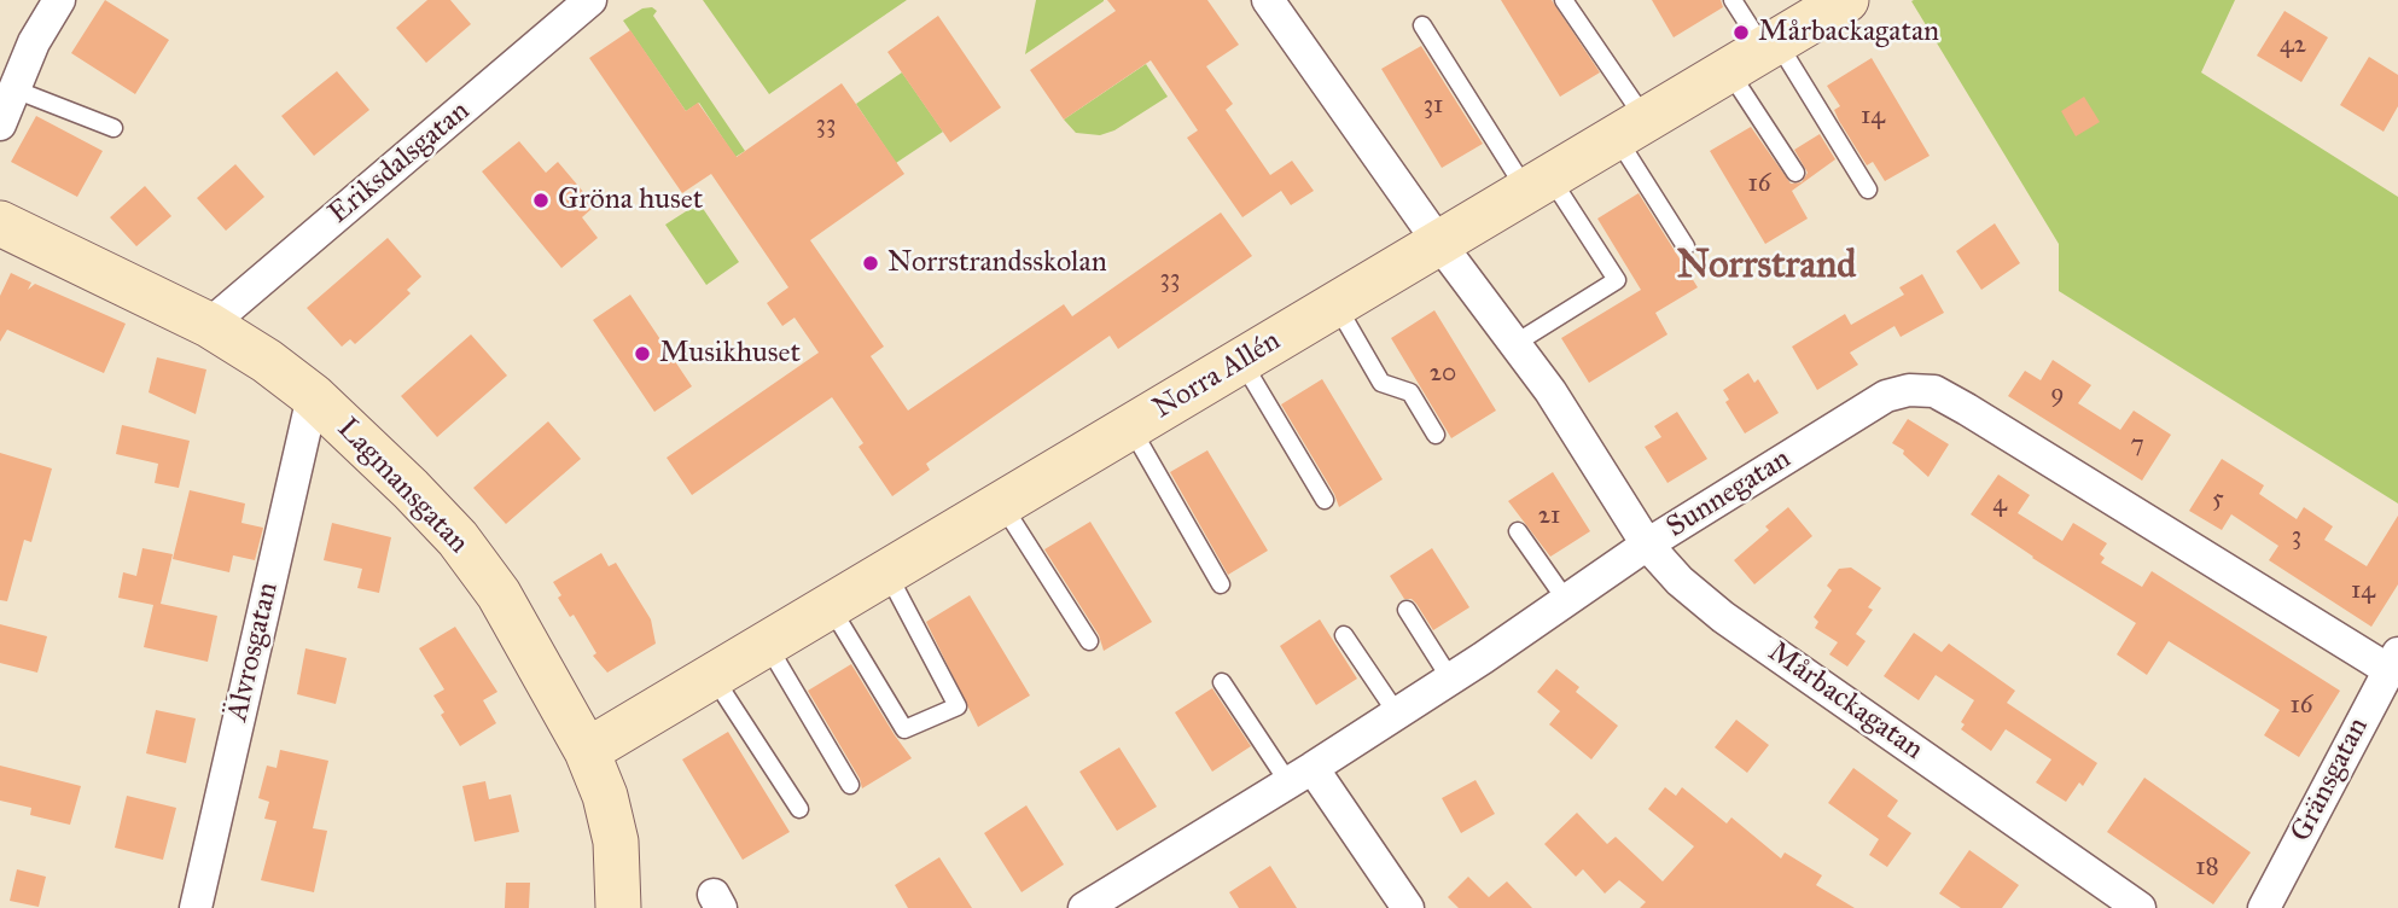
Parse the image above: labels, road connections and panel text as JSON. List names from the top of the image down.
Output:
{
  "streets": {
    "street": [
      "Eriksdalsgatan",
      "Norra Allén",
      "Lagmansgatan",
      "Sunnegatan",
      "Älvrosgatan",
      "Mårbackagatan",
      "Gränsgatan"
    ]
  },
  "crossings": [
    ["Eriksdalsgatan", "Lagmansgatan"],
    ["Norra Allén", "Lagmansgatan"],
    ["Norra Allén", "Mårbackagatan"],
    ["Lagmansgatan", "Älvrosgatan"],
    ["Sunnegatan", "Mårbackagatan"],
    ["Sunnegatan", "Gränsgatan"]
  ],
  "districts": ["Norrstrand"],
  "places": [
    "Mårbackagatan",
    "Gröna huset",
    "Norrstrandsskolan",
    "Musikhuset"
  ],
  "house_numbers": [
    "42",
    "31",
    "14",
    "33",
    "16",
    "33",
    "20",
    "9",
    "7",
    "5",
    "4",
    "21",
    "3",
    "14",
    "16",
    "18"
  ]
}
